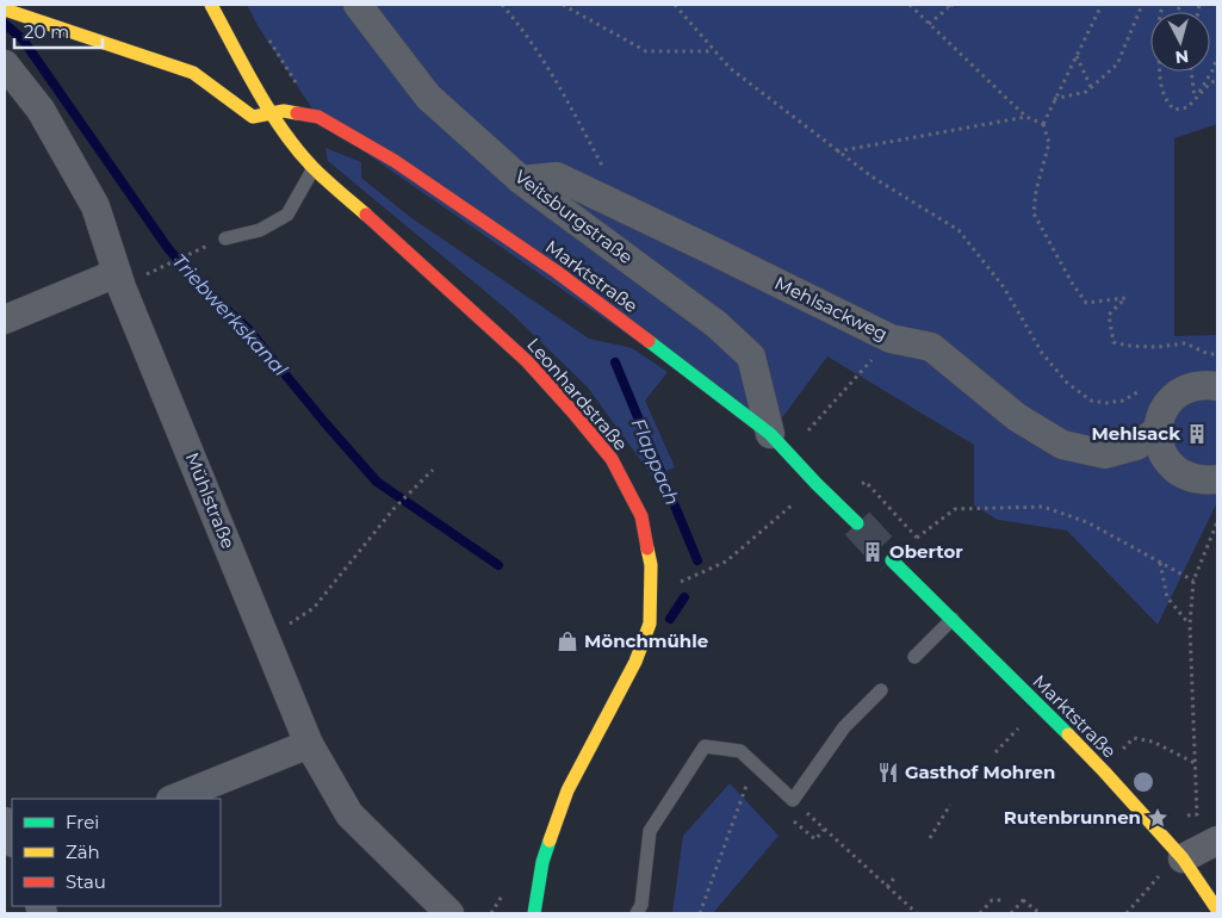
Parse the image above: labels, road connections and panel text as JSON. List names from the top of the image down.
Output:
{
  "streets": {
    "street": [
      "Veitsburgstraße",
      "Marktstraße",
      "Mehlsackweg",
      "Leonhardstraße",
      "Mühlstraße"
    ]
  },
  "crossings": [
    ["Veitsburgstraße", "Marktstraße"],
    ["Veitsburgstraße", "Mehlsackweg"],
    ["Marktstraße", "Leonhardstraße"]
  ],
  "water": ["Triebwerkskanal", "Flappach"],
  "places": {
    "building": ["Mehlsack", "Obertor"],
    "shop": ["Mönchmühle"],
    "restaurant": ["Gasthof Mohren"],
    "place": ["Rutenbrunnen"]
  },
  "legend": ["Frei", "Zäh", "Stau"],
  "scale_bar": "20 m",
  "north": "bottom"
}
